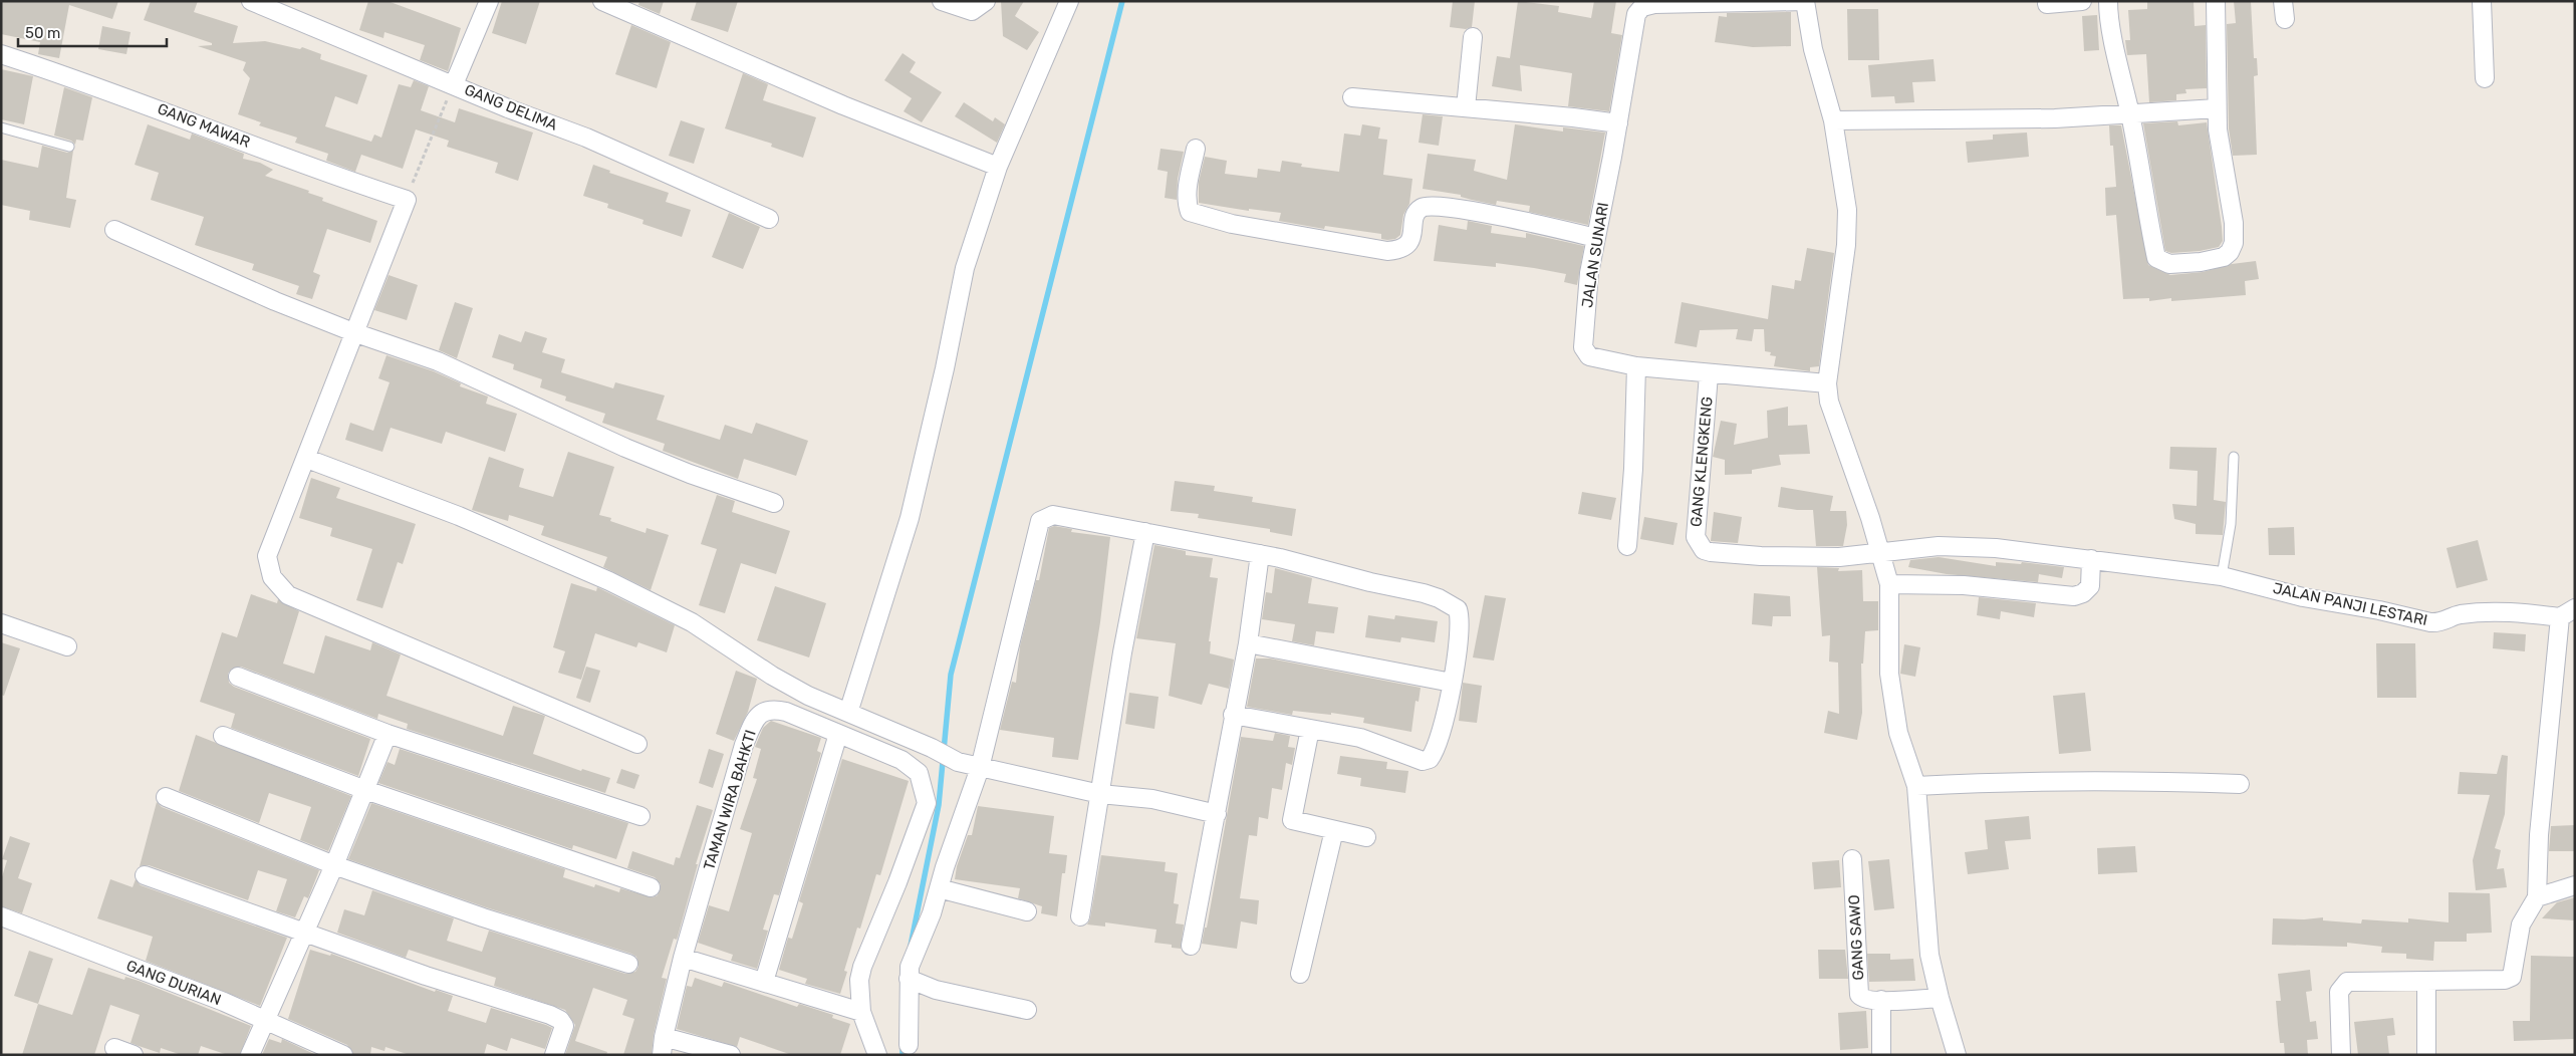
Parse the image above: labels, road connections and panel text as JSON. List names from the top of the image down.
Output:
{
  "streets": {
    "street": [
      "GANG DELIMA",
      "GANG MAWAR",
      "JALAN SUNARI",
      "GANG KLENGKENG",
      "JALAN PANJI LESTARI",
      "TAMAN WIRA BAHKTI",
      "GANG SAWO",
      "GANG DURIAN"
    ]
  },
  "crossings": [
    ["JALAN SUNARI", "GANG KLENGKENG"],
    ["GANG KLENGKENG", "JALAN PANJI LESTARI"]
  ],
  "scale_bar": "50 m"
}
